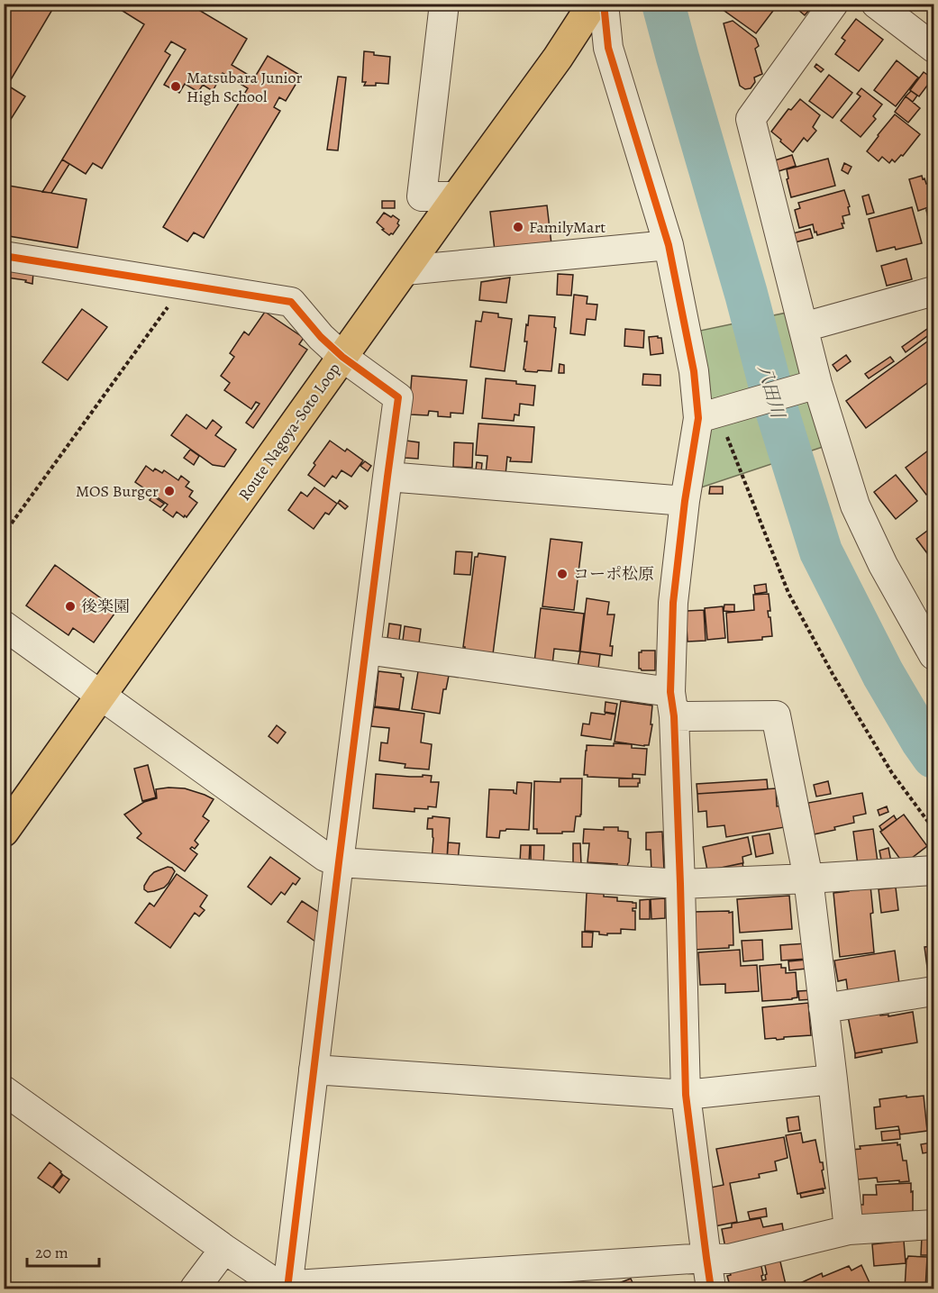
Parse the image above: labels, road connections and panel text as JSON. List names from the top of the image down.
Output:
{
  "streets": {
    "main road": ["Route Nagoya-Soto Loop"]
  },
  "water": ["八田川"],
  "places": [
    "Matsubara Junior High School",
    "FamilyMart",
    "MOS Burger",
    "コーポ松原",
    "後楽園"
  ],
  "scale_bar": "20 m"
}
